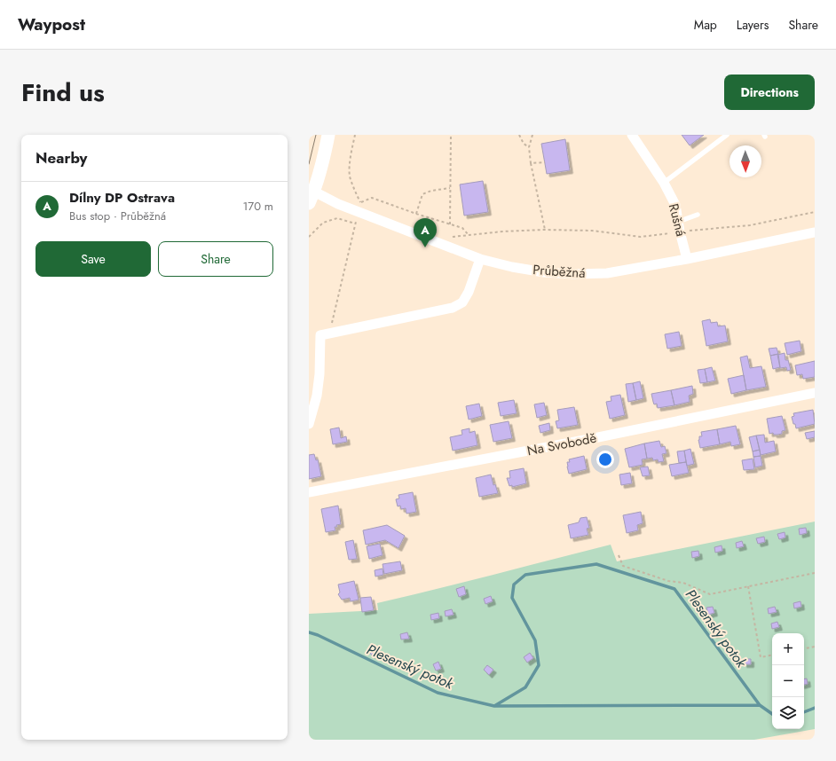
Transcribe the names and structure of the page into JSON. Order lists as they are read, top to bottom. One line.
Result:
{"streets":{"street":["Rušná","Průběžná","Na Svobodě"]},"crossings":[["Rušná","Průběžná"]],"water":["Plesenský potok"],"north":"bottom","page":{"header":"Waypost","nav":["Map","Layers","Share"],"title":"Find us","buttons":["Directions",["Save","Share"]],"heading":"Nearby","list":[{"mark":"A","name":"Dílny DP Ostrava","note":"Bus stop · Průběžná","value":"170 m"}],"pins":"A","map_buttons":["+","−"]}}
